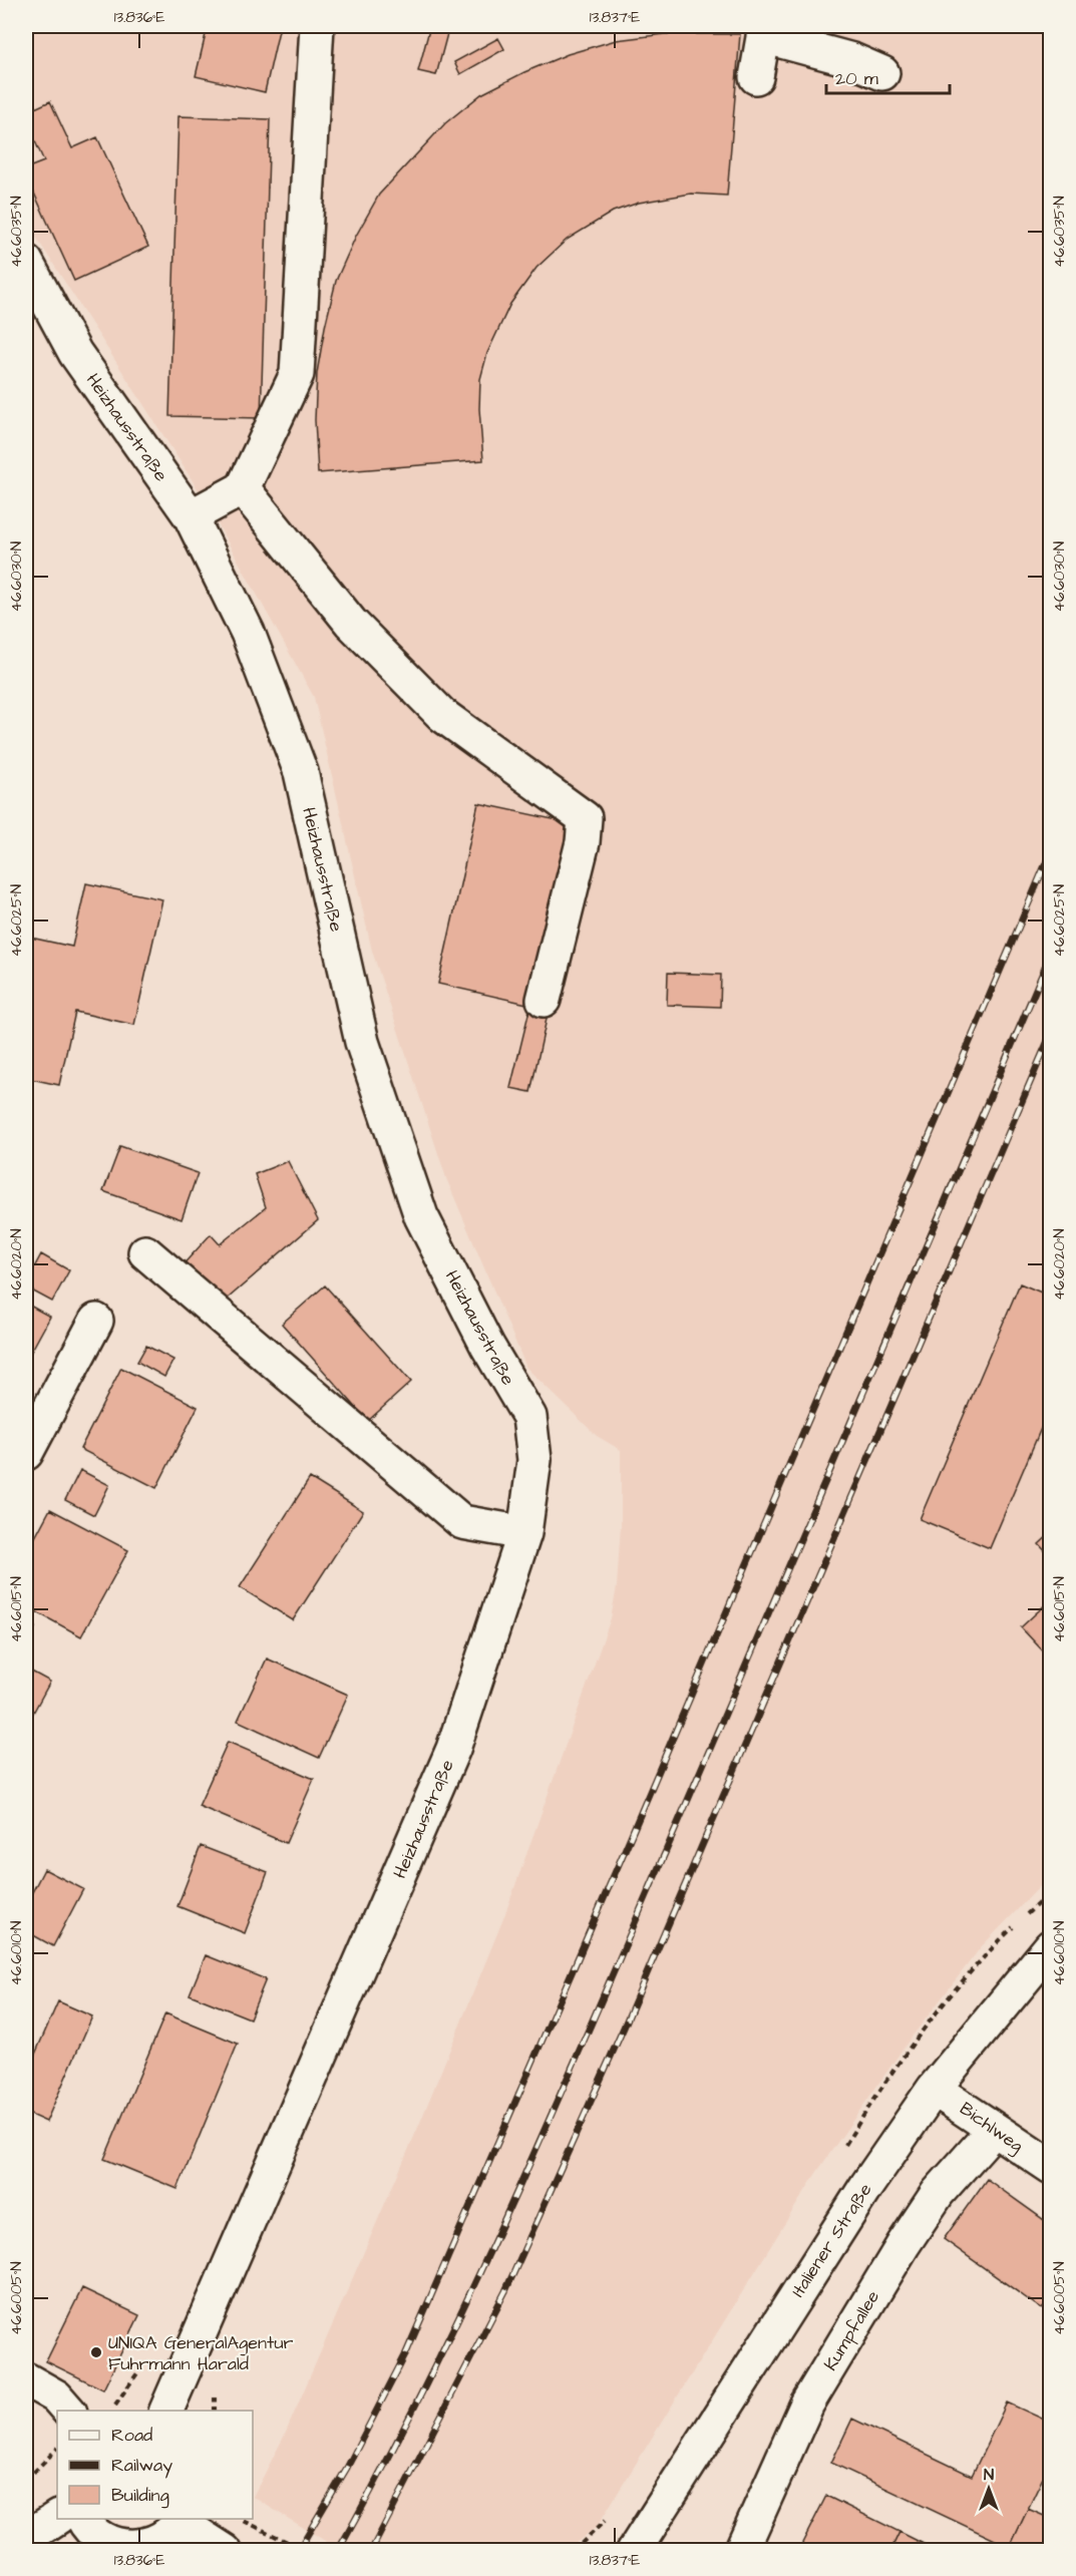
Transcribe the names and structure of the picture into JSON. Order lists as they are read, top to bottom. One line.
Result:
{"streets":{"street":["Heizhausstraße","Bichlweg","Italiener Straße","Kumpfallee"]},"crossings":[["Bichlweg","Italiener Straße"],["Bichlweg","Kumpfallee"]],"places":["UNIQA GeneralAgentur Fuhrmann Harald"],"legend":["Road","Railway","Building"],"scale_bar":"20 m","north":"top","coordinates":["13.836°E","13.837°E","46.6035°N","46.6030°N","46.6025°N","46.6020°N","46.6015°N","46.6010°N","46.6005°N"]}
